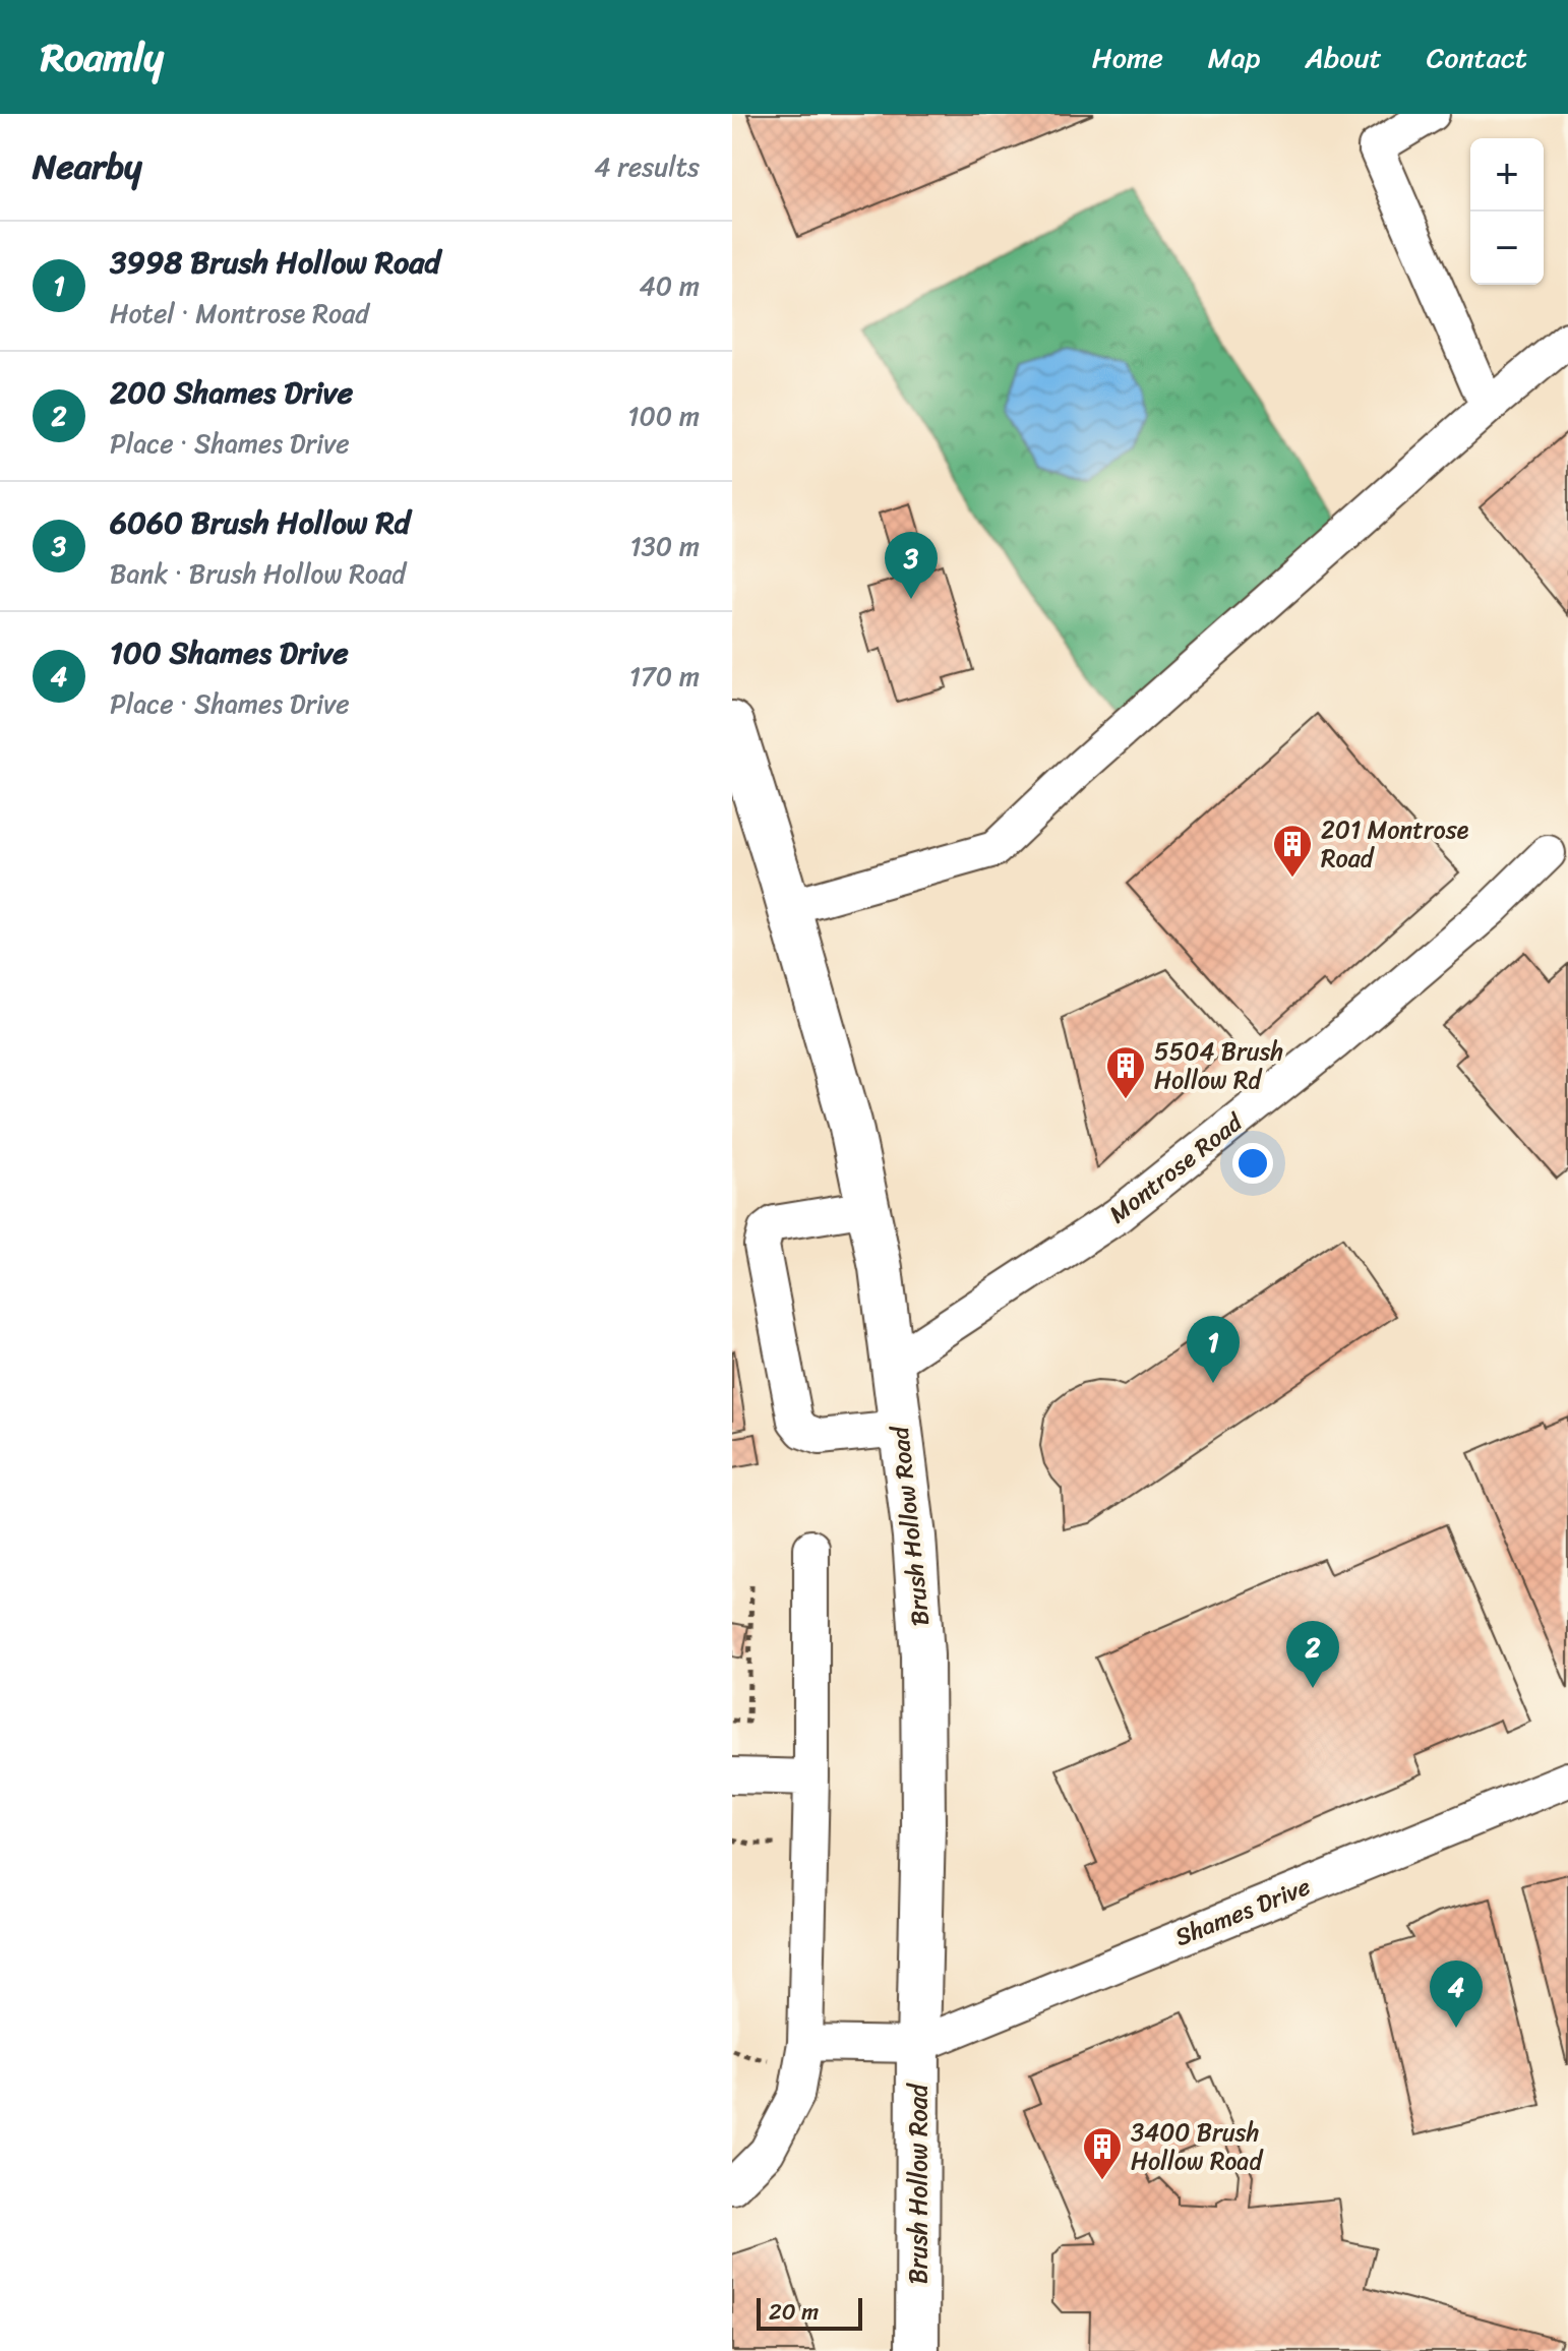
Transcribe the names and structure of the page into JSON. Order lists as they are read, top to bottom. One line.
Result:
{"streets":{"main road":["Brush Hollow Road"],"street":["Montrose Road","Shames Drive"]},"crossings":[["Montrose Road","Brush Hollow Road"],["Brush Hollow Road","Shames Drive"]],"places":{"building":["201 Montrose Road","5504 Brush Hollow Rd","3400 Brush Hollow Road"]},"scale_bar":"20 m","page":{"header":"Roamly","nav":["Home","Map","About","Contact"],"heading":["Nearby","4 results"],"map_buttons":["+","−"],"list":[{"mark":"1","name":"3998 Brush Hollow Road","note":"Hotel · Montrose Road","value":"40 m"},{"mark":"2","name":"200 Shames Drive","note":"Place · Shames Drive","value":"100 m"},{"mark":"3","name":"6060 Brush Hollow Rd","note":"Bank · Brush Hollow Road","value":"130 m"},{"mark":"4","name":"100 Shames Drive","note":"Place · Shames Drive","value":"170 m"}],"pins":["3","1","2","4"],"scale":"20 m"}}
